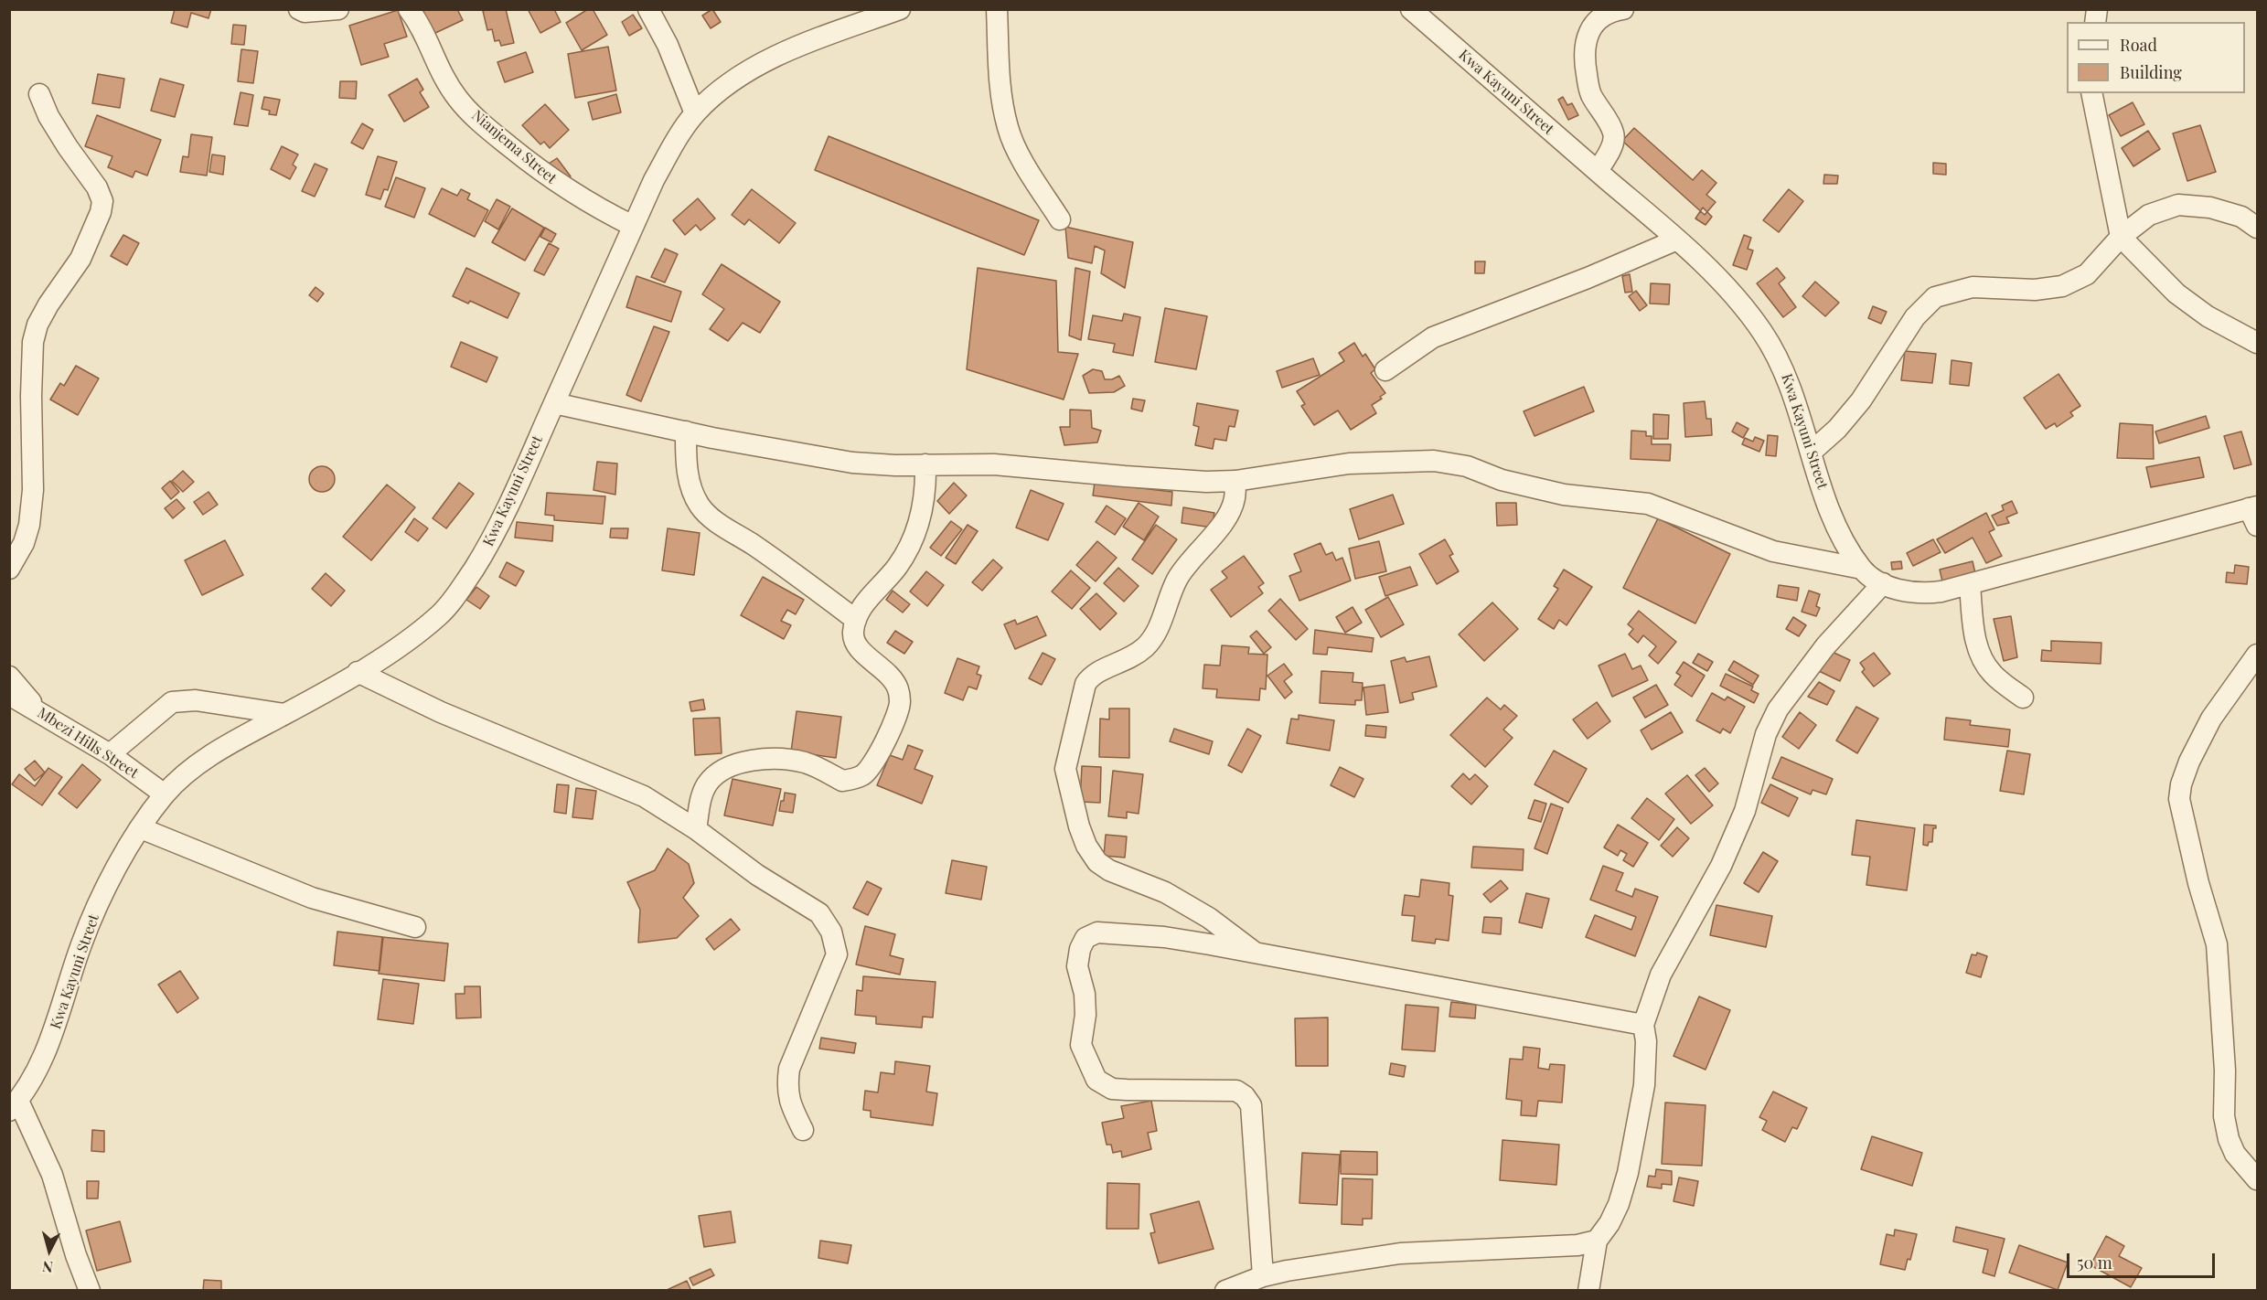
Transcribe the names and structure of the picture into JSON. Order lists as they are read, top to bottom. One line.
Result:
{"streets":{"street":["Kwa Kayuni Street","Nianjema Street","Mbezi Hills Street"]},"crossings":[["Kwa Kayuni Street","Nianjema Street"],["Kwa Kayuni Street","Mbezi Hills Street"]],"legend":["Road","Building"],"scale_bar":"50 m","north":"bottom"}
